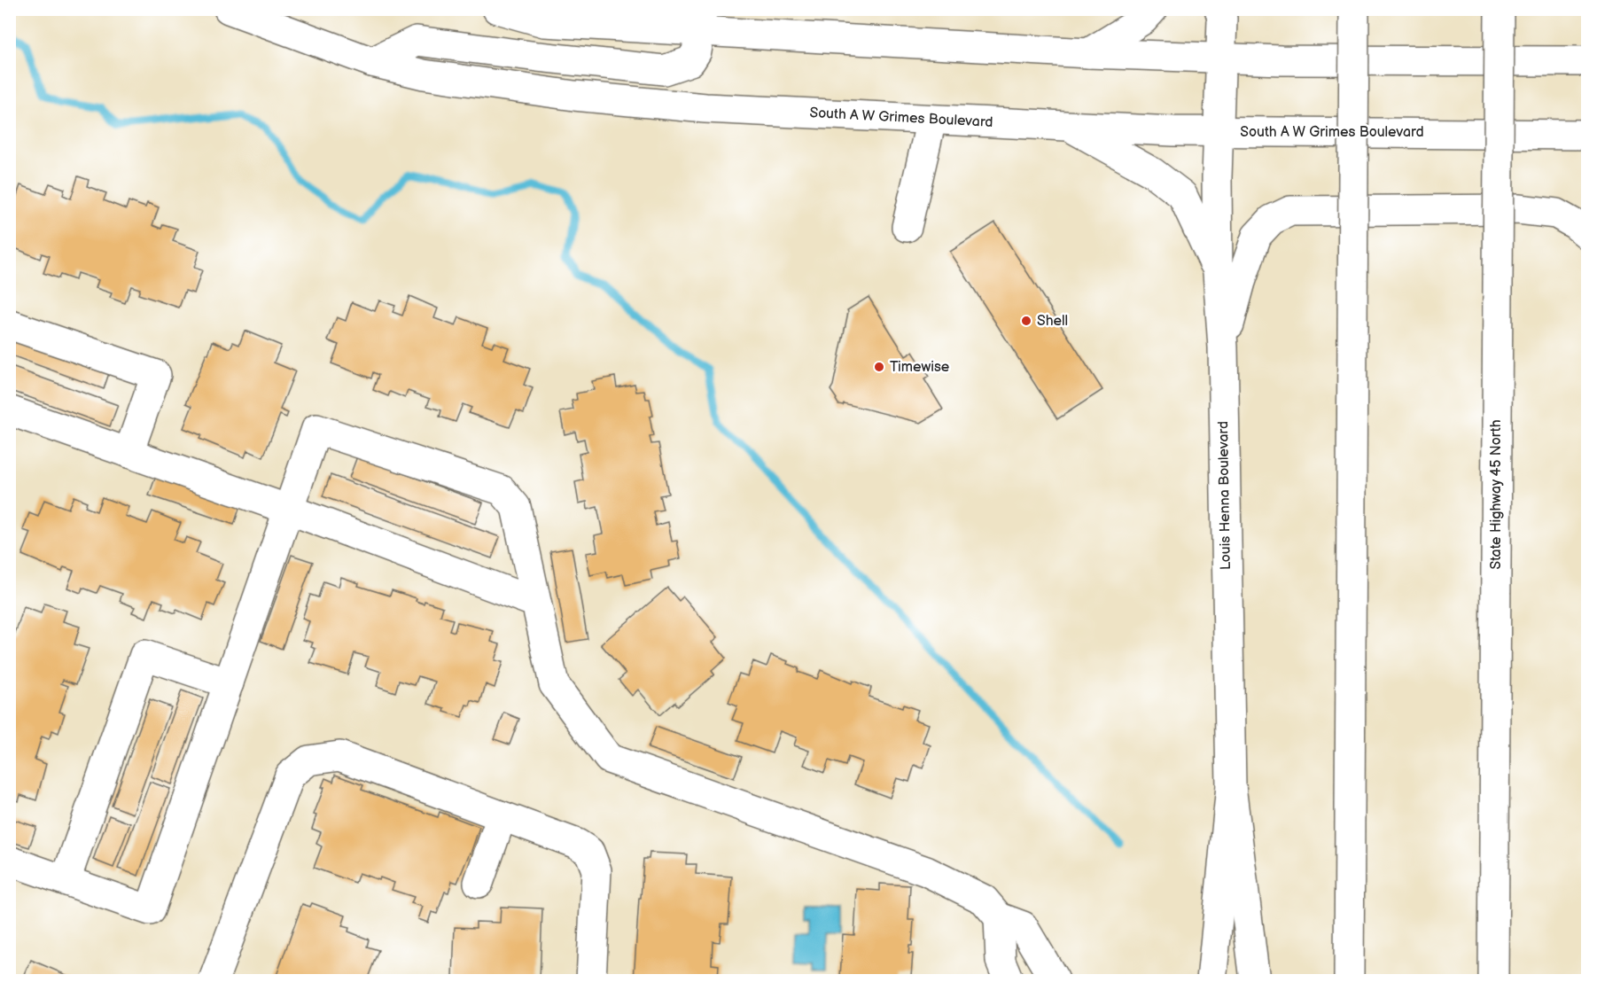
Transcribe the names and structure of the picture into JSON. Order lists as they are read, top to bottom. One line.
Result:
{"streets":{"main road":["South A W Grimes Boulevard","State Highway 45 North","Louis Henna Boulevard"]},"crossings":[["South A W Grimes Boulevard","Louis Henna Boulevard"]],"places":["Shell","Timewise"]}
